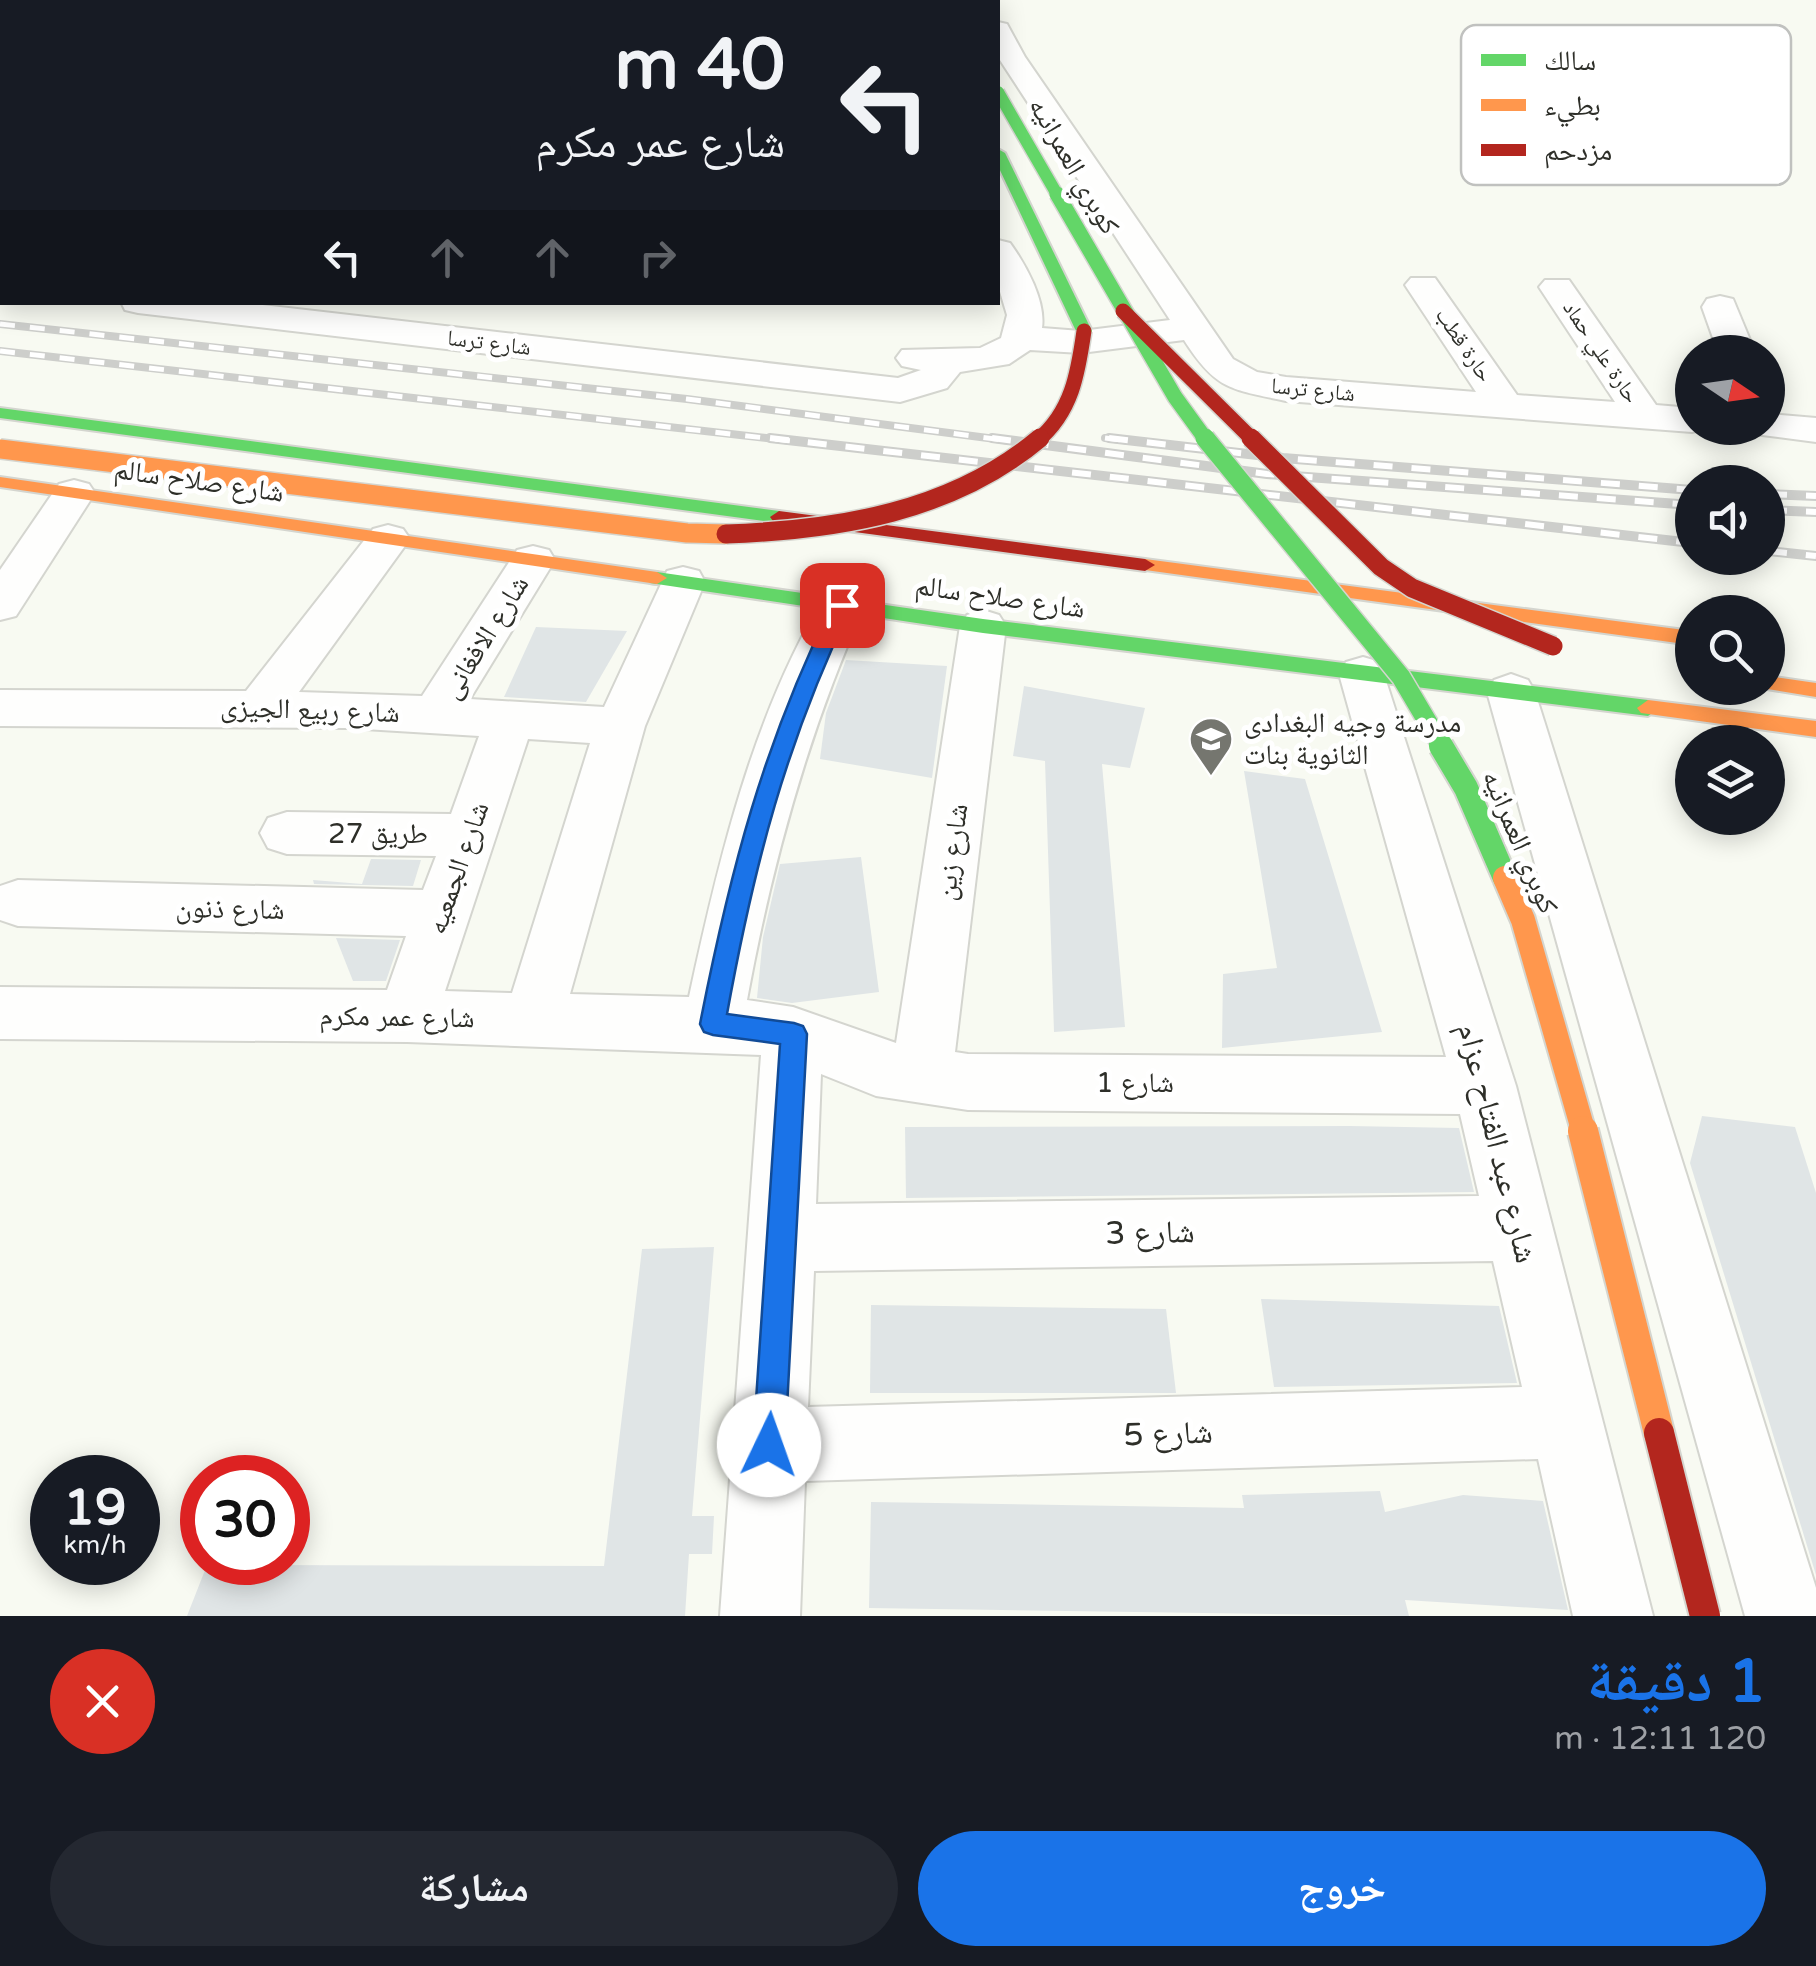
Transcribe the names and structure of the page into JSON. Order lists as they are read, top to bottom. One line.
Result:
{"streets":{"main road":["كوبري العمرانيه","شارع صلاح سالم"],"street":["شارع ترسا","حارة قطب","حارة علي حماد","شارع الافغانى","شارع ربيع الجيزى","طريق 27","شارع زين","شارع الجمعيه","شارع ذنون","شارع عمر مكرم","شارع 1","شارع عبد الفتاح عزام","شارع 3","شارع 5"]},"crossings":[["شارع ترسا","حارة قطب"],["شارع ترسا","حارة علي حماد"],["شارع صلاح سالم","شارع الافغانى"],["شارع صلاح سالم","شارع زين"],["شارع صلاح سالم","شارع عبد الفتاح عزام"],["شارع الافغانى","شارع ربيع الجيزى"],["شارع ربيع الجيزى","شارع الجمعيه"],["طريق 27","شارع الجمعيه"],["شارع زين","شارع 1"],["شارع الجمعيه","شارع ذنون"],["شارع الجمعيه","شارع عمر مكرم"],["شارع عمر مكرم","شارع 1"],["شارع 1","شارع عبد الفتاح عزام"],["شارع عبد الفتاح عزام","شارع 3"],["شارع عبد الفتاح عزام","شارع 5"]],"places":{"school or university":["مدرسة وجيه البغدادى الثانوية بنات"]},"legend":["سالك","بطيء","مزدحم"],"north":"right","page":{"turn":["40 m","شارع عمر مكرم"],"speed":"19 km/h","limit":"30","heading":["1 دقيقة","120 m · 12:11"],"buttons":["خروج","مشاركة"]}}
